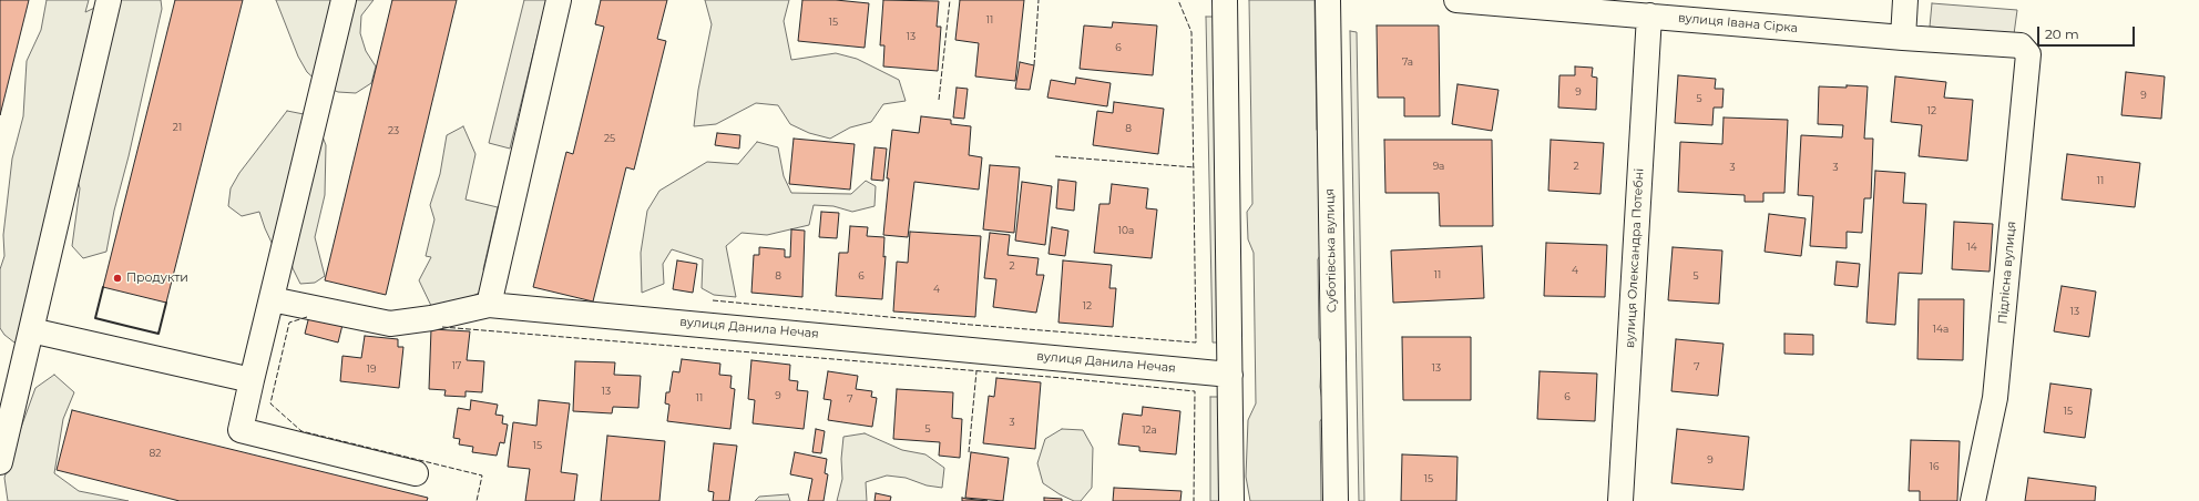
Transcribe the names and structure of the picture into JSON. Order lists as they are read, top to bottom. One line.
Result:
{"streets":{"street":["вулиця Івана Сірка","Суботівська вулиця","вулиця Олександра Потебні","Підлісна вулиця","вулиця Данила Нечая"]},"crossings":[["вулиця Івана Сірка","вулиця Олександра Потебні"],["вулиця Івана Сірка","Підлісна вулиця"]],"places":["Продукти"],"house_numbers":["11","15","13","6","7а","9","9","5","12","21","8","23","25","9а","2","3","3","11","10а","14","2","4","11","8","6","5","4","12","13","14а","17","7","13","19","13","9","6","11","7","15","3","5","12а","15","82","9","16","15"],"scale_bar":"20 m"}
